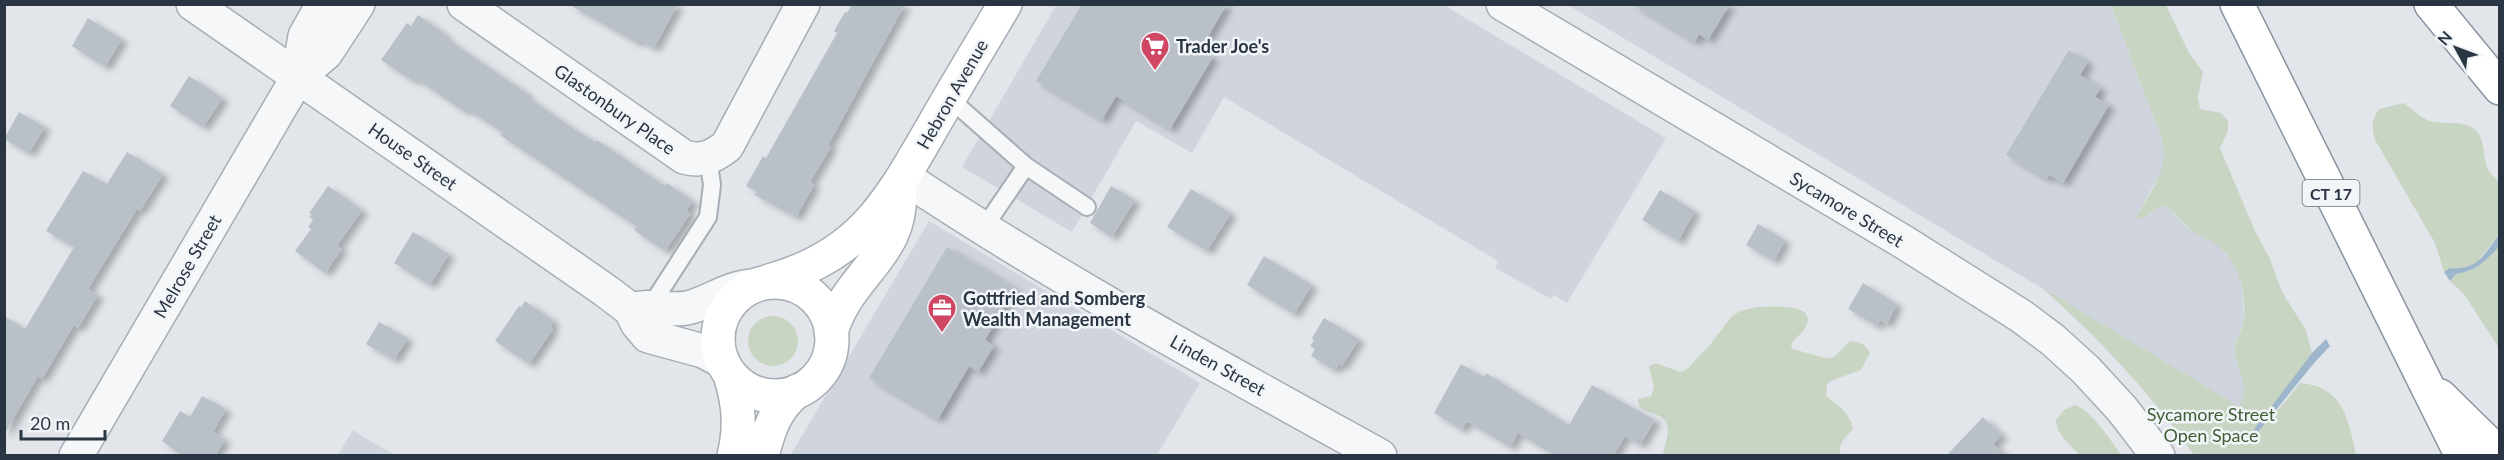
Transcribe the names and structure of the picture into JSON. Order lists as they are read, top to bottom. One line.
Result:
{"streets":{"main road":["Hebron Avenue","CT 17"],"street":["Glastonbury Place","House Street","Sycamore Street","Melrose Street","Linden Street"]},"crossings":[["Hebron Avenue","House Street"],["Hebron Avenue","Linden Street"],["House Street","Melrose Street"]],"parks":["Sycamore Street Open Space"],"places":{"supermarket":["Trader Joe's"],"office":["Gottfried and Somberg Wealth Management"]},"scale_bar":"20 m","north":"top left"}
